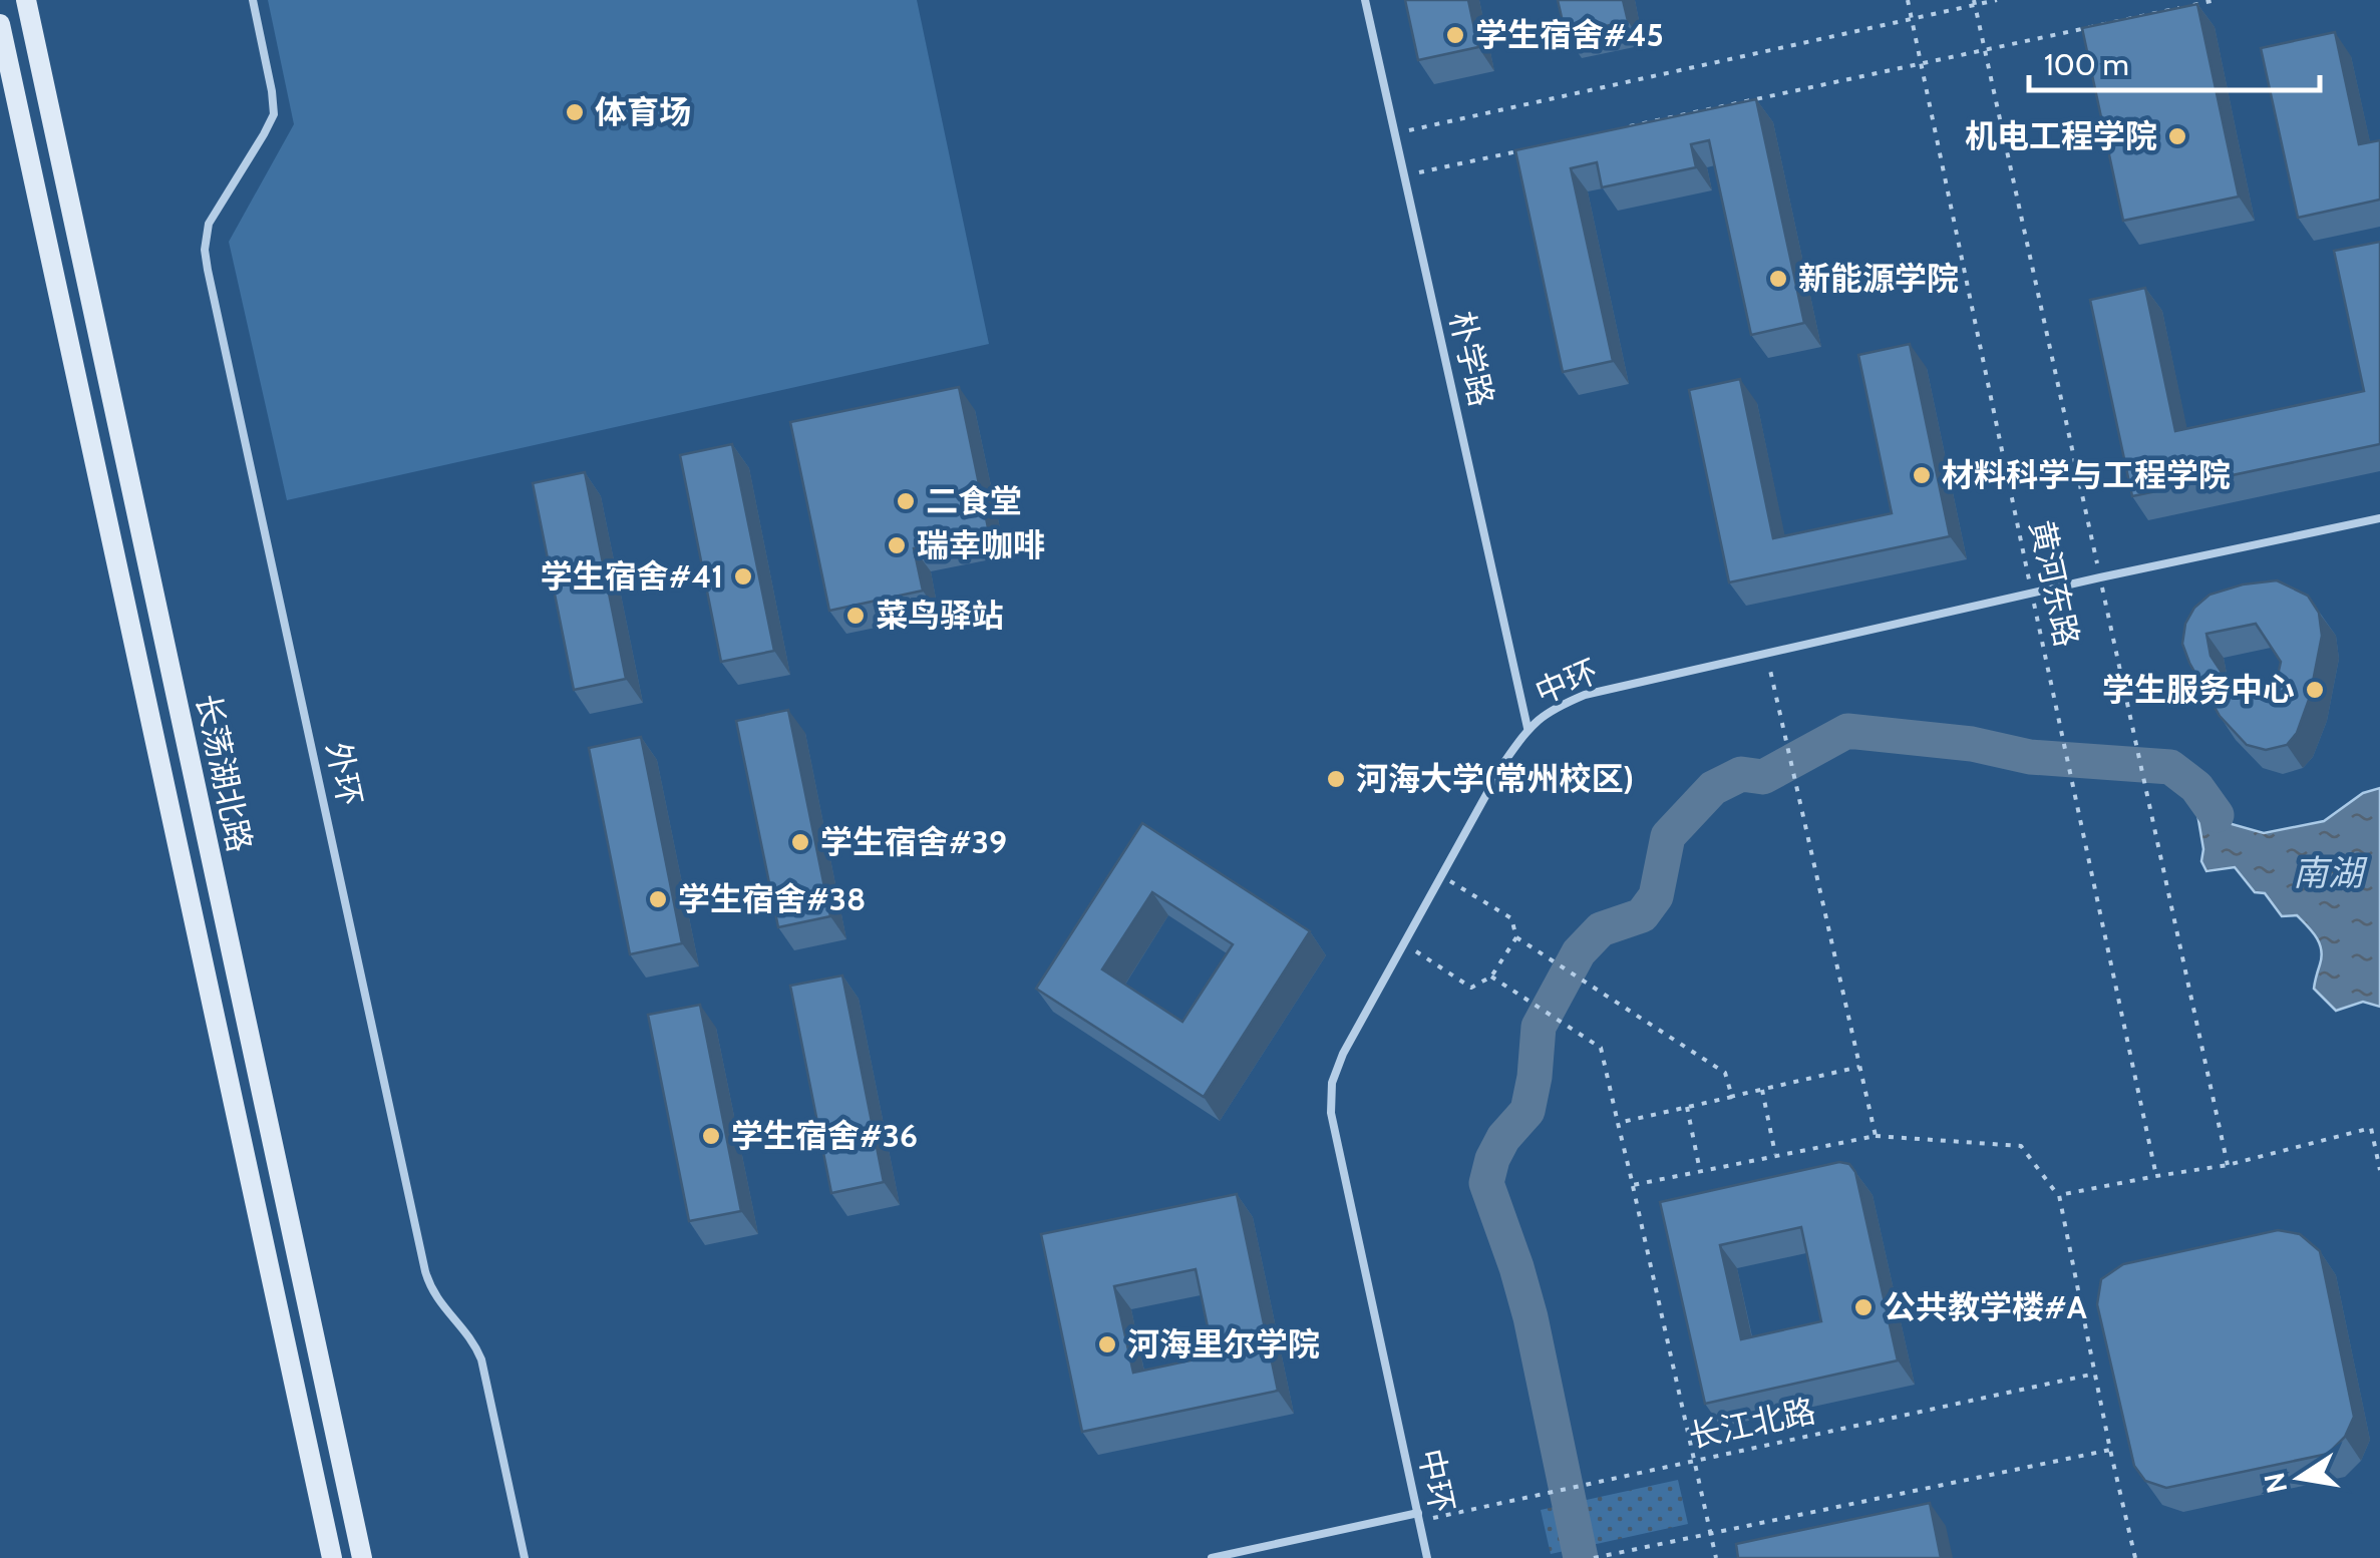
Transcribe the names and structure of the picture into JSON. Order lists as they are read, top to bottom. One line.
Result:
{"streets":{"main road":["长荡湖北路"],"lane":["朴学路","中环","外环"],"path":["黄河东路","长江北路"]},"crossings":[["朴学路","中环"],["黄河东路","中环"],["中环","长江北路"]],"water":["南湖"],"places":["学生宿舍#45","体育场","机电工程学院","新能源学院","材料科学与工程学院","二食堂","瑞幸咖啡","学生宿舍#41","菜鸟驿站","学生服务中心","河海大学(常州校区)","学生宿舍#39","学生宿舍#38","学生宿舍#36","公共教学楼#A","河海里尔学院"],"scale_bar":"100 m","north":"left"}
